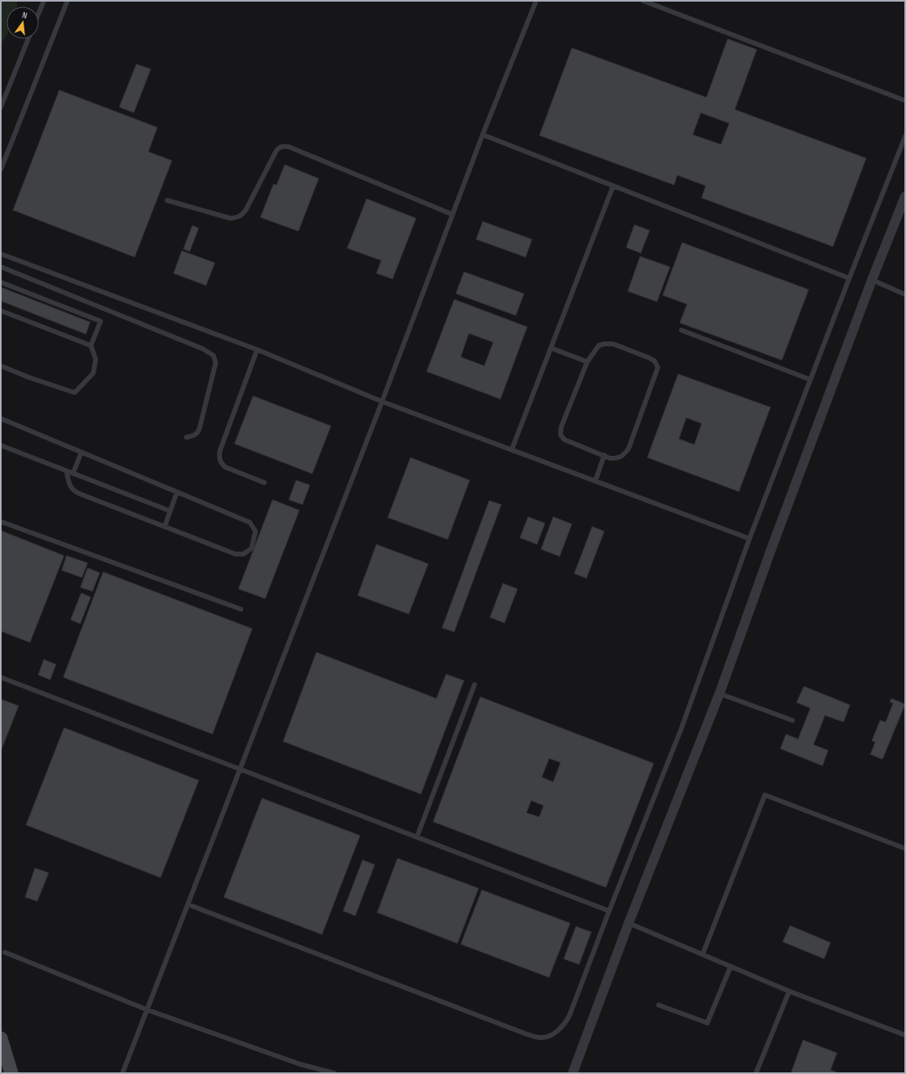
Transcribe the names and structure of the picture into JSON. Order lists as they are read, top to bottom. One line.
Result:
{"north":"top"}
